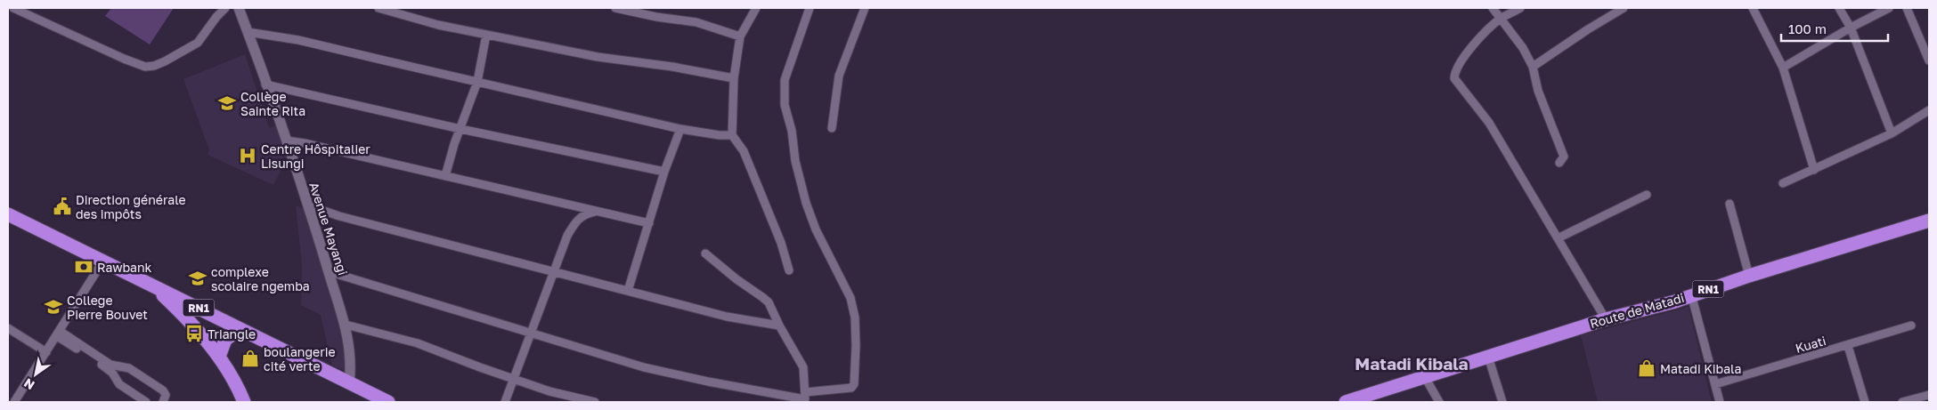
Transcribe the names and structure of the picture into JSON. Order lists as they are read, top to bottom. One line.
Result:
{"streets":{"highway":["RN1","Route de Matadi"],"street":["Avenue Mayangi","Kuati"]},"crossings":[["Avenue Mayangi","RN1"]],"districts":["Matadi Kibala"],"places":{"school or university":["Collège Sainte Rita","complexe scolaire ngemba","College Pierre Bouvet"],"hospital":["Centre Hôspitalier Lisungi"],"public building":["Direction générale des impôts"],"bank":["Rawbank"],"bus stop":["Triangle"],"shop":["boulangerie cité verte","Matadi Kibala"]},"scale_bar":"100 m","north":"bottom left"}
